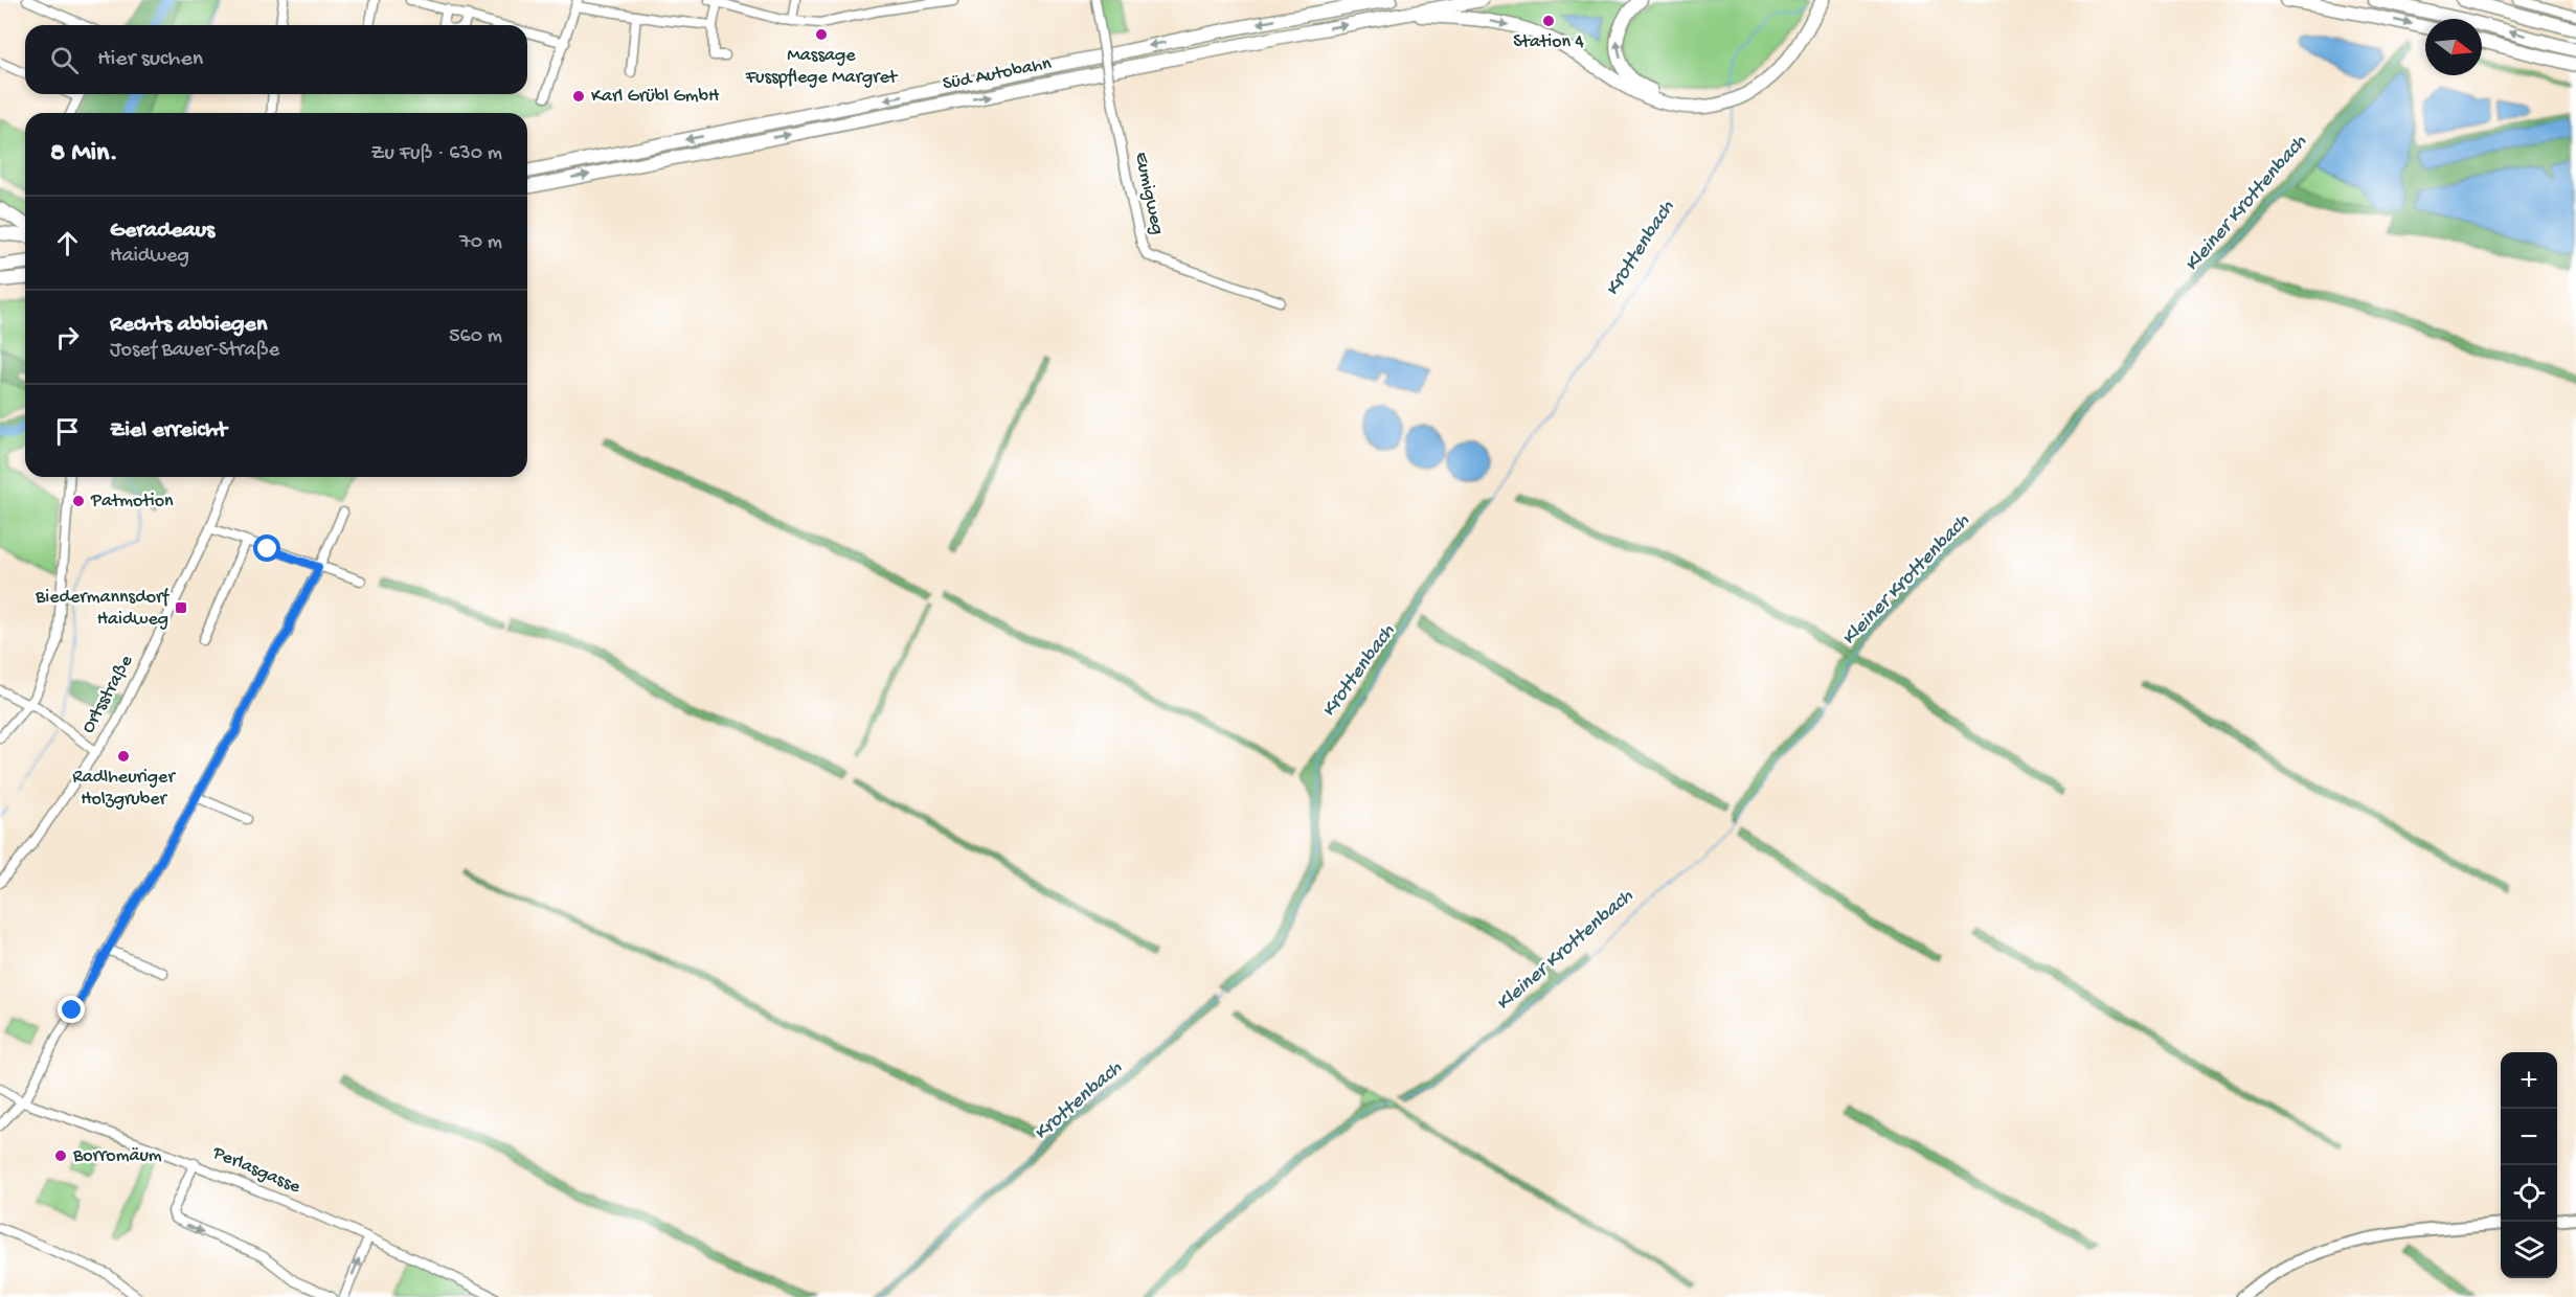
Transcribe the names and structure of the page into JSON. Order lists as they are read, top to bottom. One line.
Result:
{"streets":{"highway":["Süd Autobahn"],"street":["Eumigweg","Ortsstraße","Perlasgasse"]},"water":["Kleiner Krottenbach","Krottenbach"],"places":{"other":["Station 4","Massage Fusspflege Margret","Karl Grübl GmbH","Patmotion","Radlheuriger Holzgruber","Borromäum"],"transit":["Biedermannsdorf Haidweg"]},"north":"right","page":{"search":"Hier suchen","heading":["8 Min.","Zu Fuß · 630 m"],"list":[["Geradeaus","Haidweg","70 m"],["Rechts abbiegen","Josef Bauer-Straße","560 m"],"Ziel erreicht"],"map_buttons":["+","−"]}}
